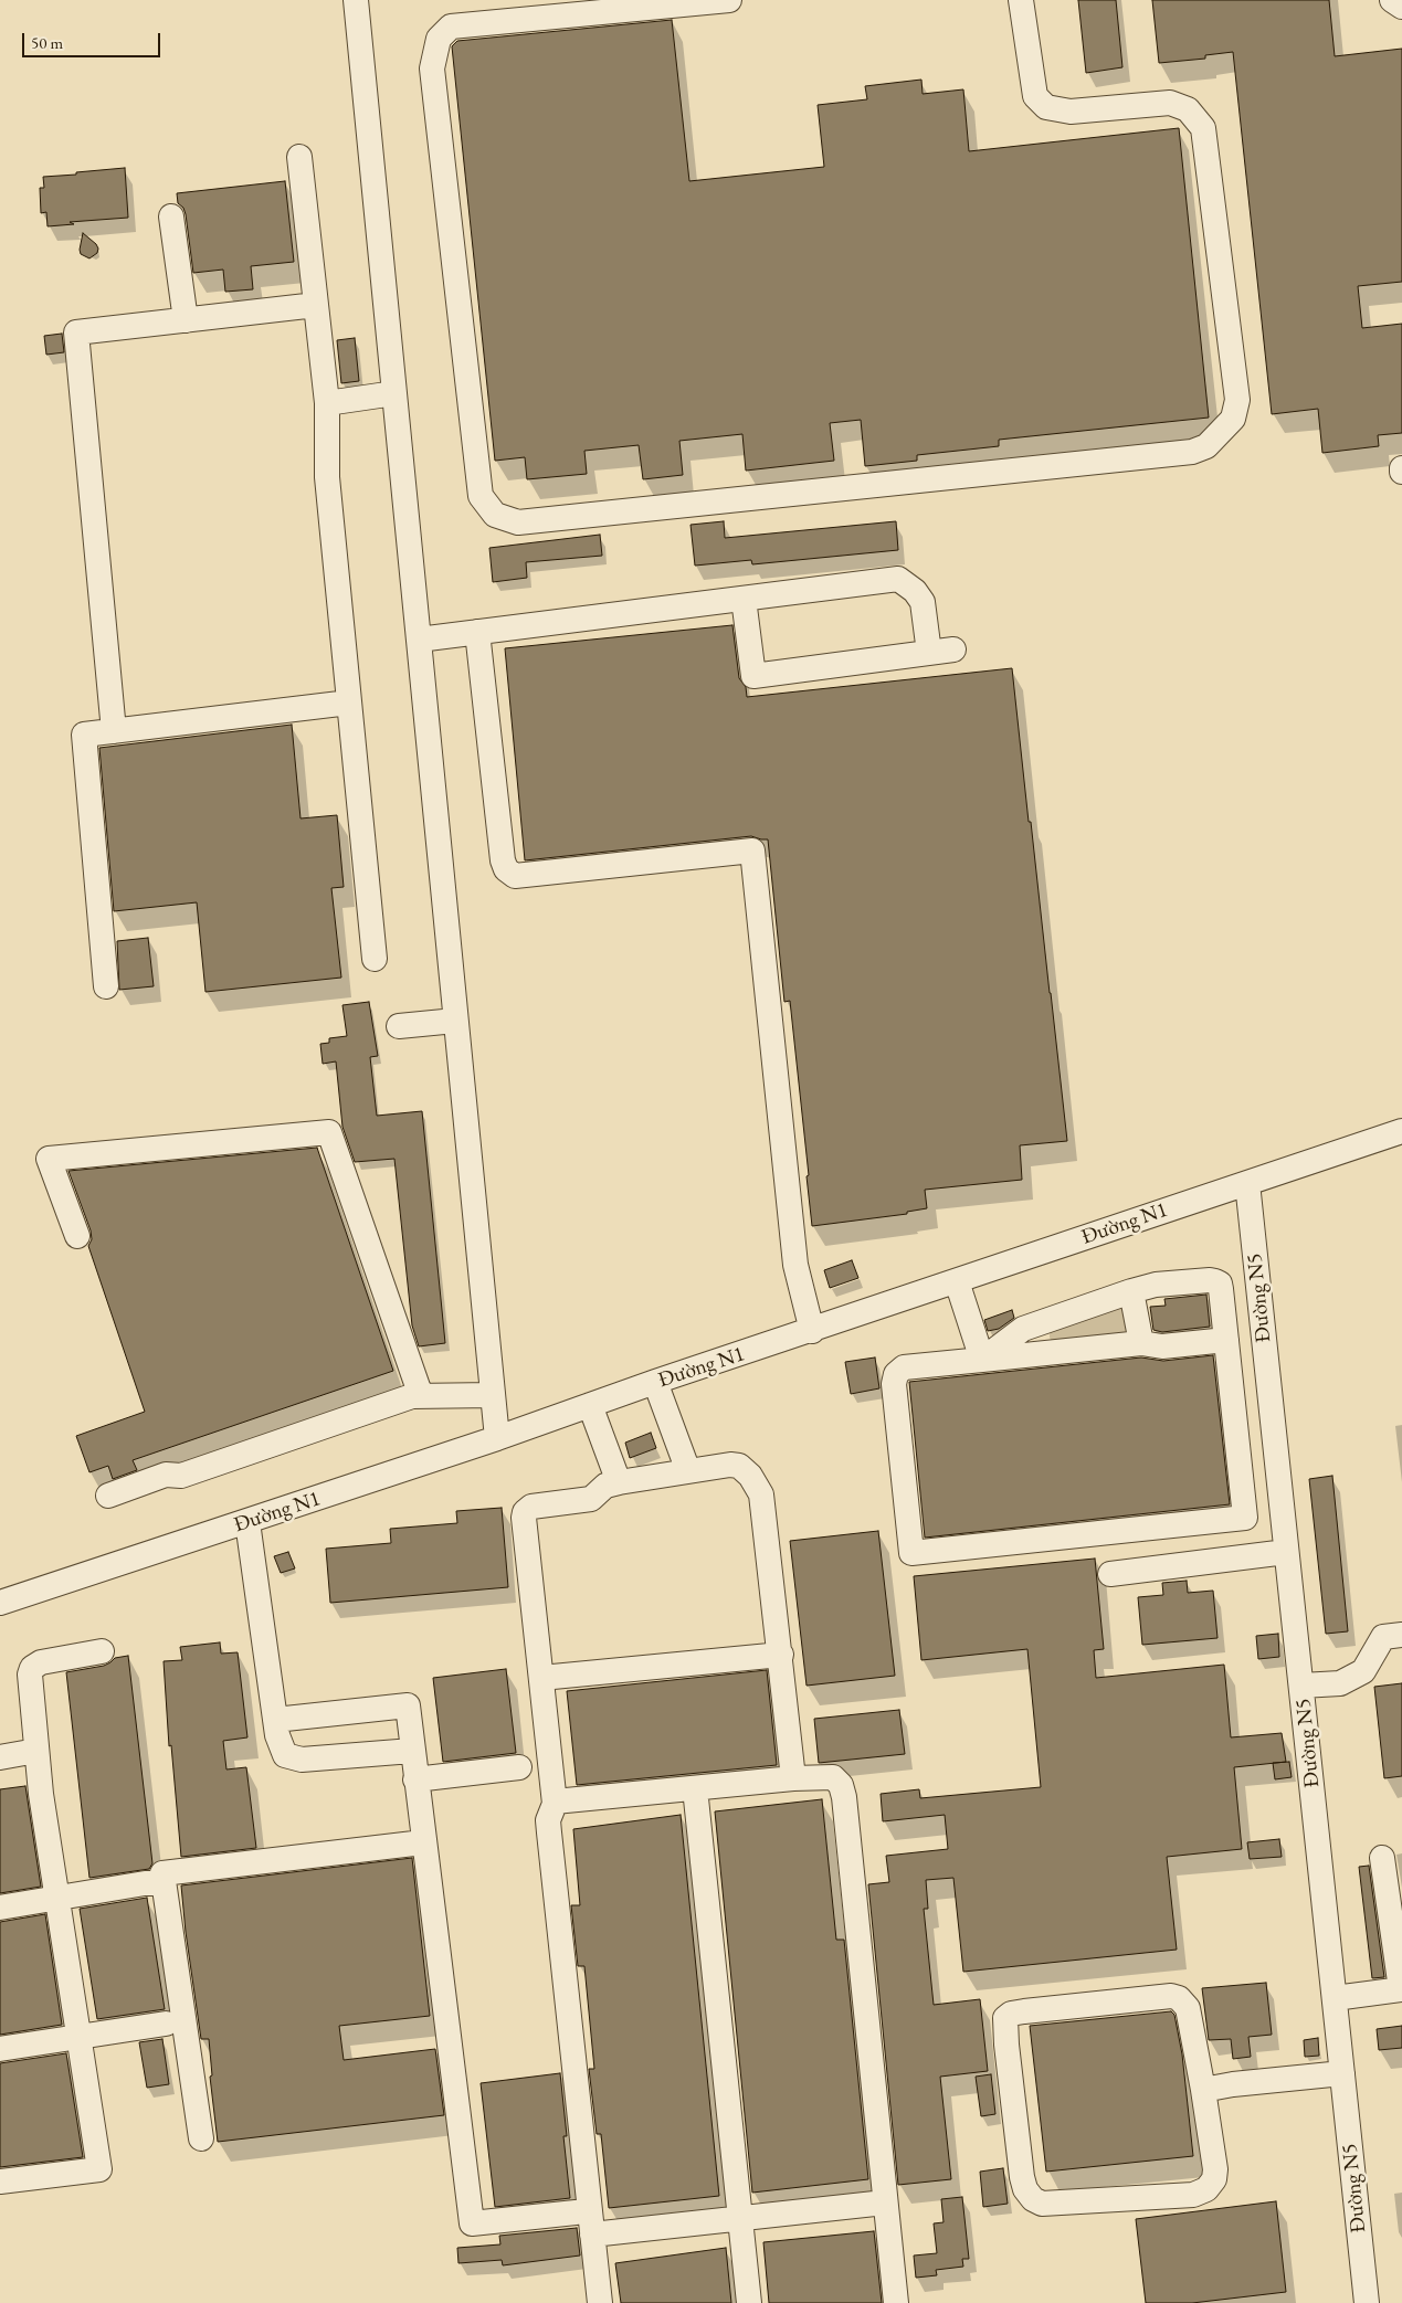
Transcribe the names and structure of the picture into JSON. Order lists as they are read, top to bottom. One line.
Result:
{"streets":{"street":["Đường N1","Đường N5"]},"crossings":[["Đường N1","Đường N5"]],"scale_bar":"50 m"}
